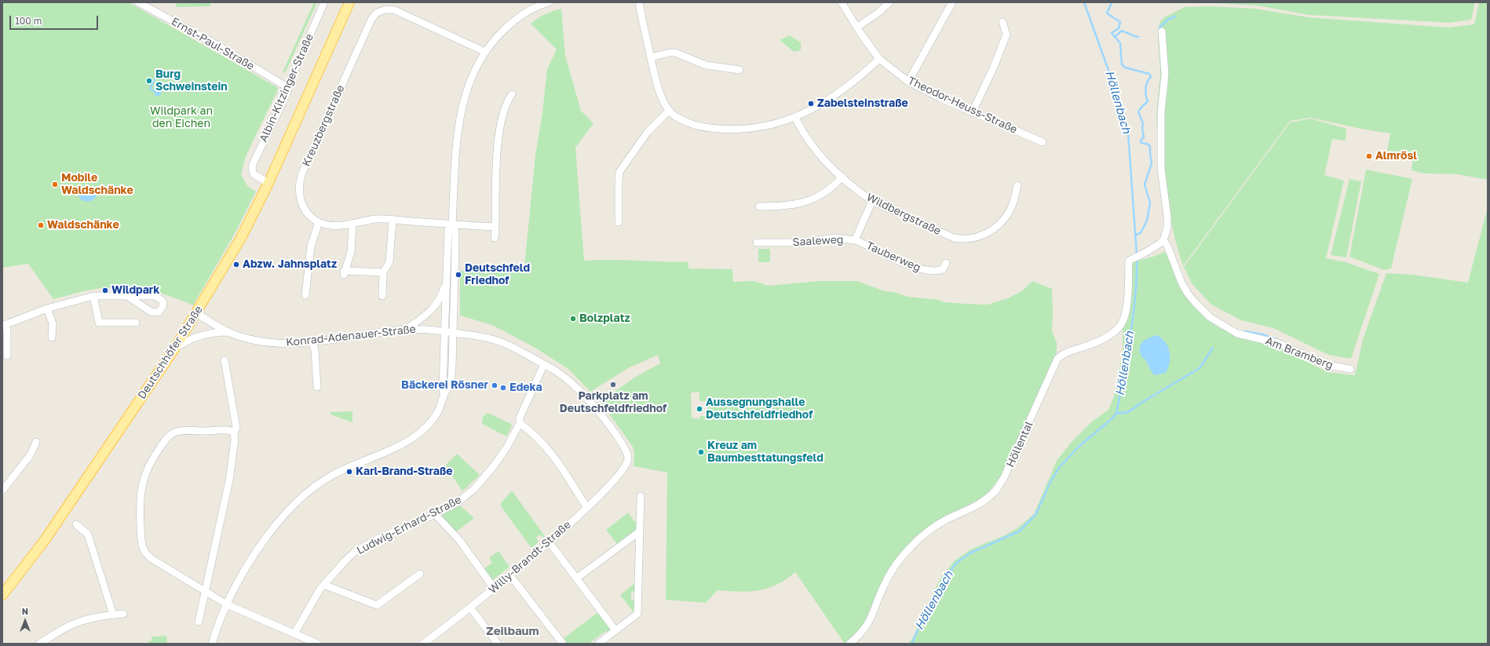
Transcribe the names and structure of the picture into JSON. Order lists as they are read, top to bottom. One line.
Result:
{"streets":{"main road":["Deutschhöfer Straße"],"street":["Ernst-Paul-Straße","Albin-Kitzinger-Straße","Theodor-Heuss-Straße","Kreuzbergstraße","Wildbergstraße","Saaleweg","Tauberweg","Konrad-Adenauer-Straße","Am Bramberg","Höllental","Ludwig-Erhard-Straße","Willy-Brandt-Straße"]},"crossings":[["Ernst-Paul-Straße","Albin-Kitzinger-Straße"],["Albin-Kitzinger-Straße","Deutschhöfer Straße"],["Wildbergstraße","Saaleweg"],["Saaleweg","Tauberweg"],["Konrad-Adenauer-Straße","Deutschhöfer Straße"],["Konrad-Adenauer-Straße","Ludwig-Erhard-Straße"],["Konrad-Adenauer-Straße","Willy-Brandt-Straße"],["Am Bramberg","Höllental"]],"districts":["Zeilbaum"],"water":["Höllenbach"],"parks":["Wildpark an den Eichen"],"places":["Burg Schweinstein","Zabelsteinstraße","Almrösl","Mobile Waldschänke","Waldschänke","Abzw. Jahnsplatz","Deutschfeld Friedhof","Wildpark","Bolzplatz","Parkplatz am Deutschfeldfriedhof","Bäckerei Rösner","Edeka","Aussegnungshalle Deutschfeldfriedhof","Kreuz am Baumbesttatungsfeld","Karl-Brand-Straße"],"scale_bar":"100 m","north":"top"}
